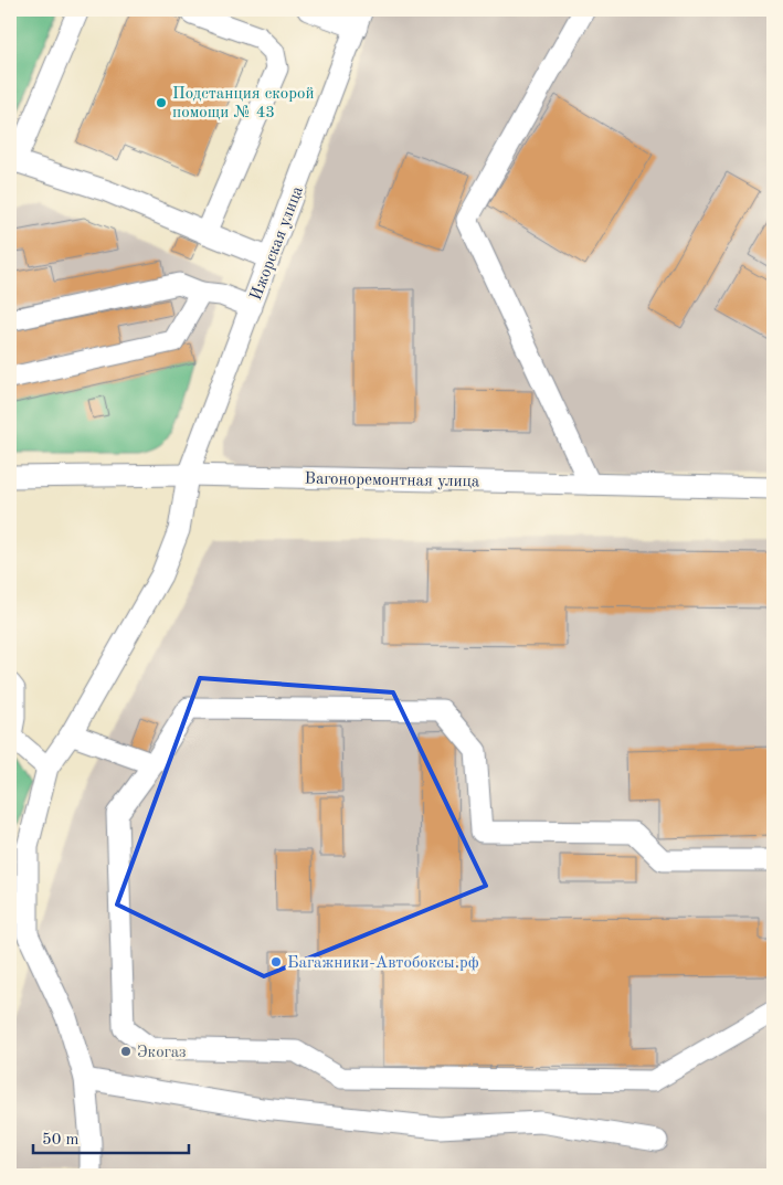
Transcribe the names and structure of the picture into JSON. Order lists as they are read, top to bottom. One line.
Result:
{"streets":{"street":["Ижорская улица","Вагоноремонтная улица"]},"crossings":[["Ижорская улица","Вагоноремонтная улица"]],"places":["Подстанция скорой помощи № 43","Багажники-Автобоксы.рф","Экогаз"],"scale_bar":"50 m"}
